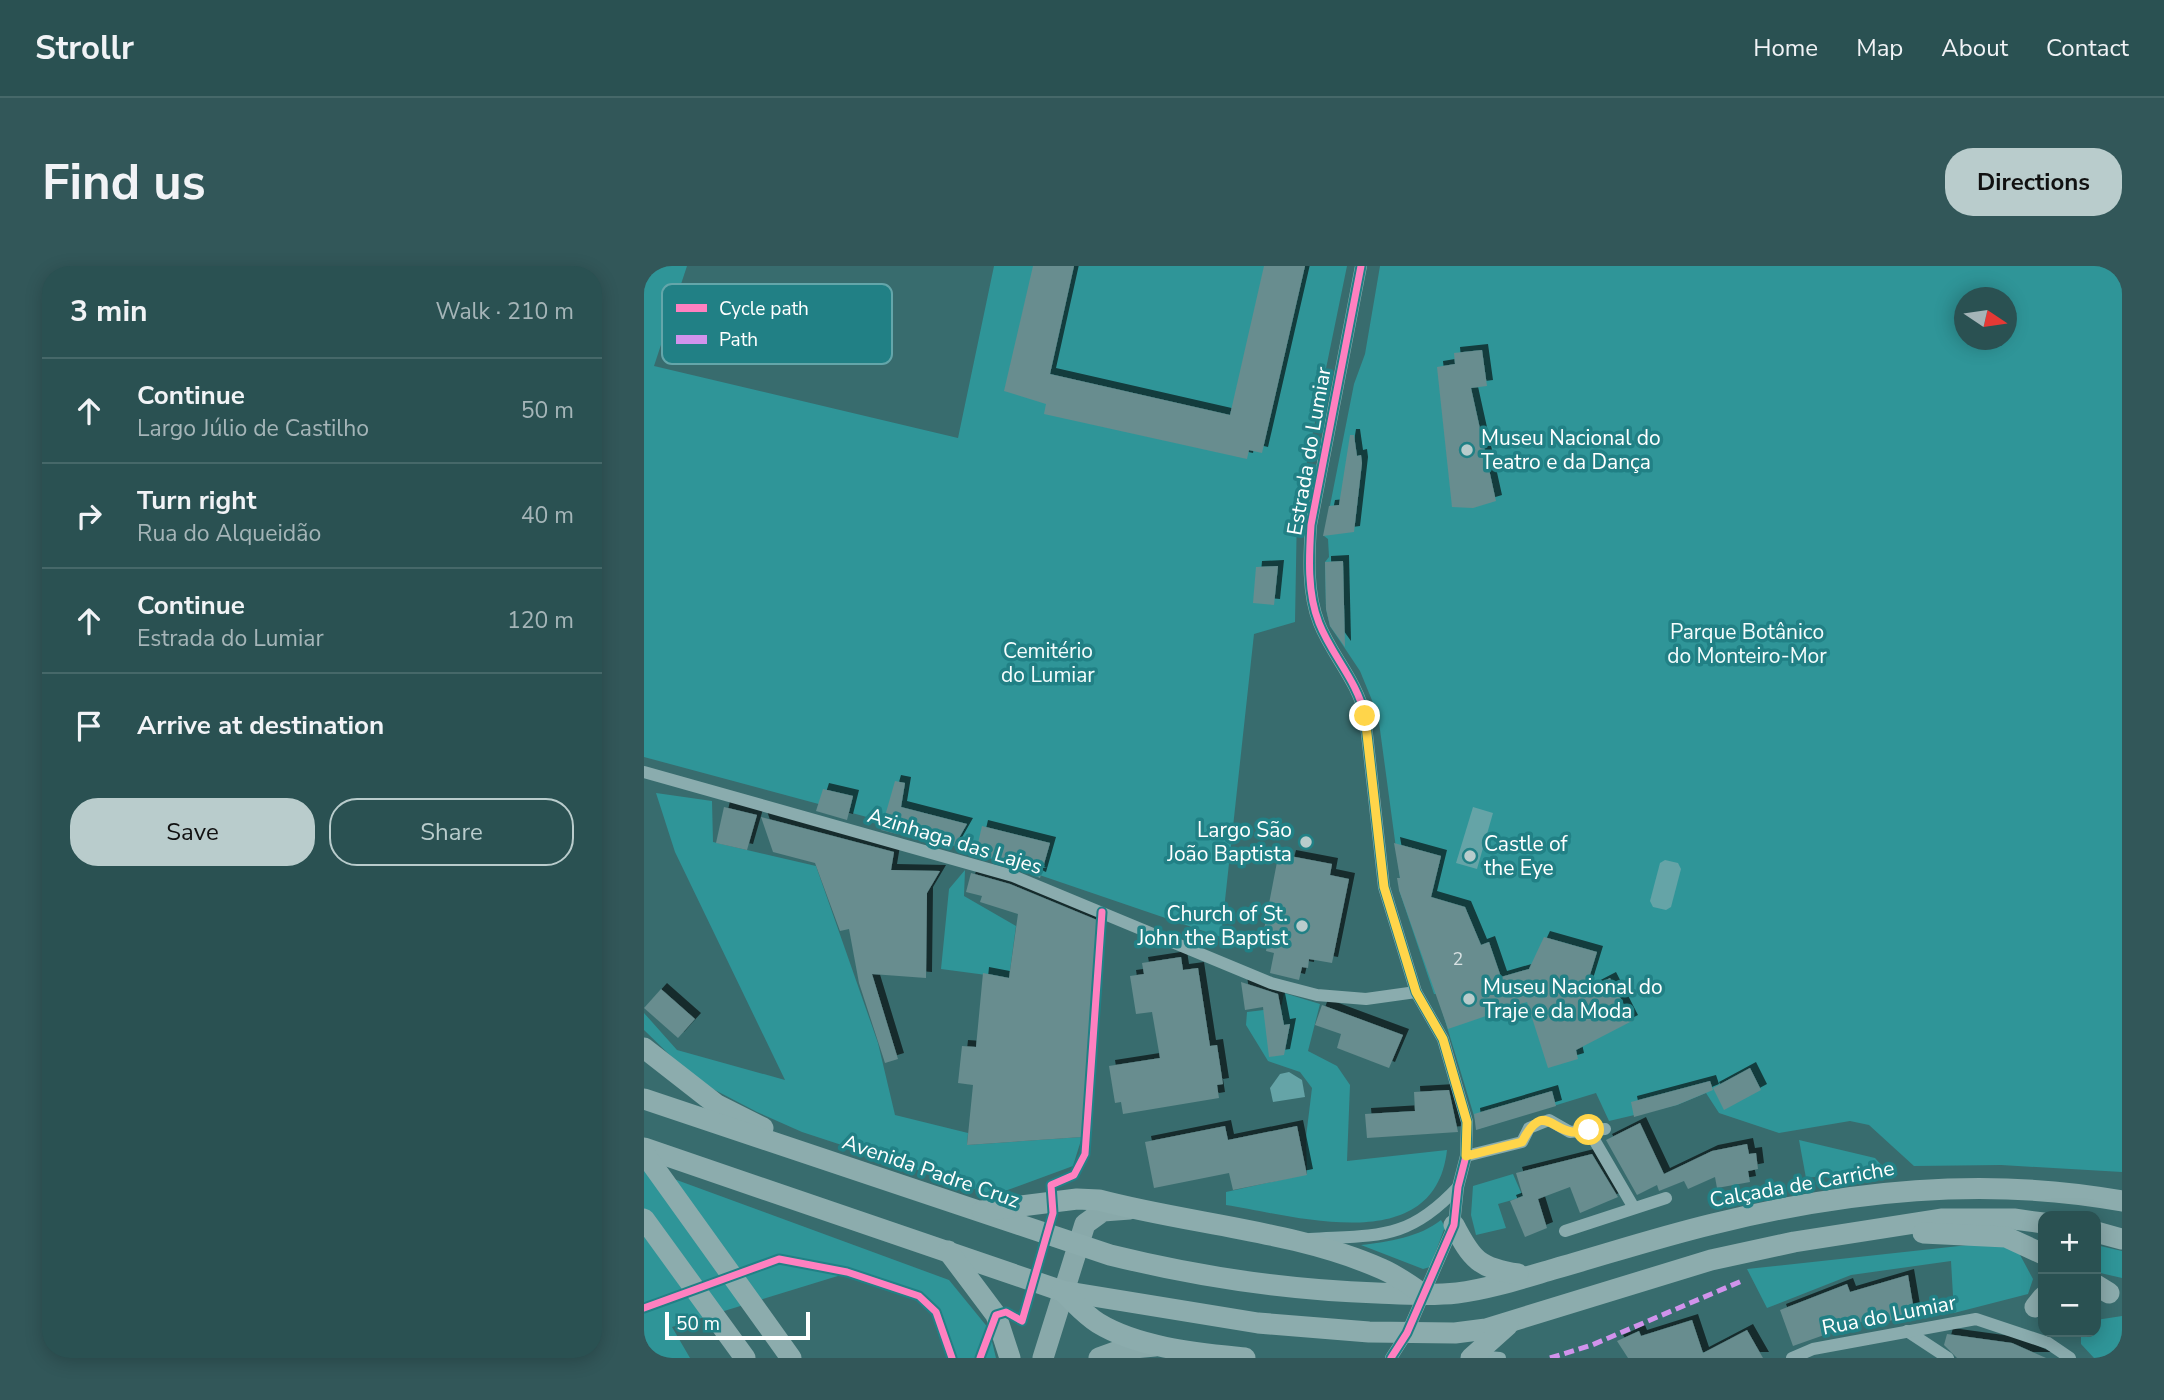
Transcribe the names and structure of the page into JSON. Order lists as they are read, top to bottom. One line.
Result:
{"streets":{"highway":["Avenida Padre Cruz","Calçada de Carriche"],"street":["Estrada do Lumiar","Azinhaga das Lajes","Rua do Lumiar"]},"crossings":[["Estrada do Lumiar","Azinhaga das Lajes"],["Estrada do Lumiar","Avenida Padre Cruz"],["Avenida Padre Cruz","Calçada de Carriche"]],"parks":["Parque Botânico do Monteiro-Mor","Cemitério do Lumiar"],"places":["Museu Nacional do Teatro e da Dança","Largo São João Baptista","Castle of the Eye","Church of St. John the Baptist","Museu Nacional do Traje e da Moda"],"house_numbers":["2"],"legend":["Cycle path","Path"],"scale_bar":"50 m","north":"right","page":{"header":"Strollr","nav":["Home","Map","About","Contact"],"buttons":["Directions",["Save","Share"]],"title":"Find us","heading":["3 min","Walk · 210 m"],"list":[["Continue","Largo Júlio de Castilho","50 m"],["Turn right","Rua do Alqueidão","40 m"],["Continue","Estrada do Lumiar","120 m"],"Arrive at destination"],"map_buttons":["+","−"],"scale":"50 m"}}
